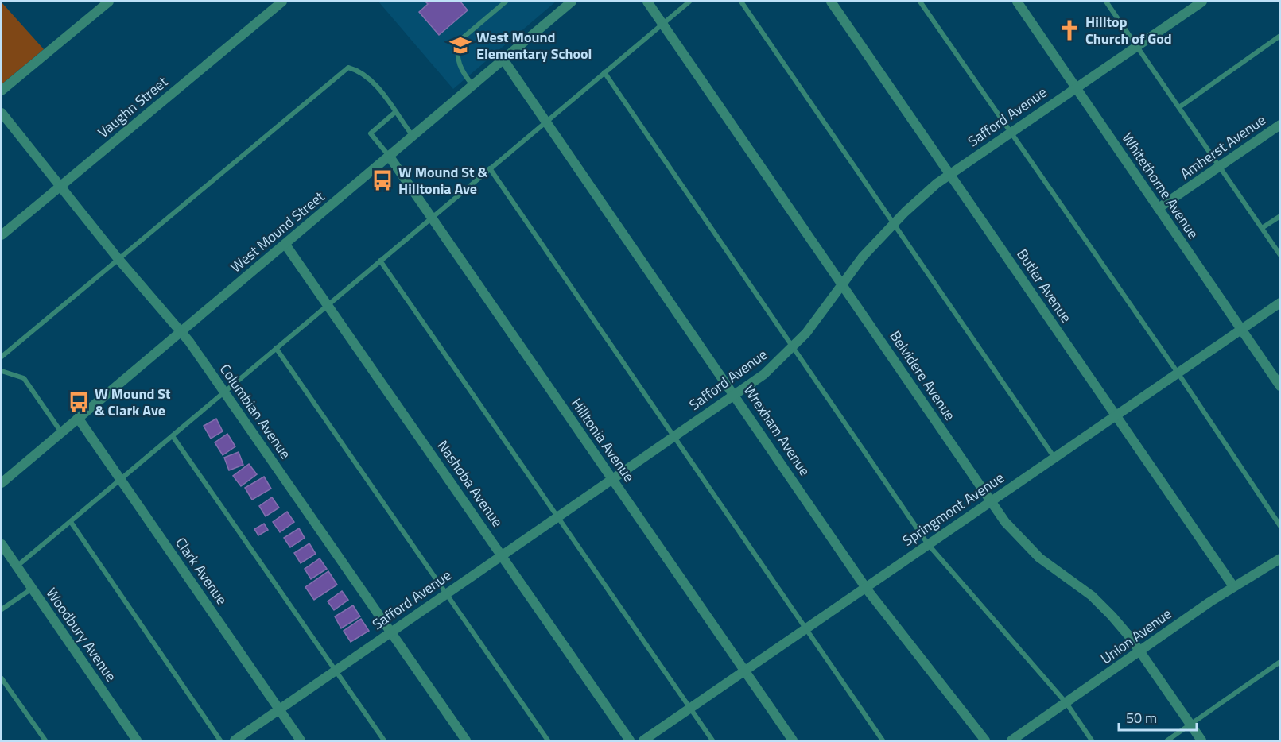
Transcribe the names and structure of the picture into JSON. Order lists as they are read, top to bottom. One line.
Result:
{"streets":{"street":["Vaughn Street","Safford Avenue","Amherst Avenue","Whitethorne Avenue","West Mound Street","Butler Avenue","Belvidere Avenue","Columbian Avenue","Wrexham Avenue","Hilltonia Avenue","Nashoba Avenue","Springmont Avenue","Clark Avenue","Woodbury Avenue","Union Avenue"]},"crossings":[["Vaughn Street","Columbian Avenue"],["Safford Avenue","Whitethorne Avenue"],["Safford Avenue","Butler Avenue"],["Safford Avenue","Belvidere Avenue"],["Safford Avenue","Columbian Avenue"],["Safford Avenue","Wrexham Avenue"],["Safford Avenue","Hilltonia Avenue"],["Safford Avenue","Nashoba Avenue"],["Safford Avenue","Clark Avenue"],["Amherst Avenue","Whitethorne Avenue"],["Whitethorne Avenue","Springmont Avenue"],["West Mound Street","Columbian Avenue"],["West Mound Street","Wrexham Avenue"],["West Mound Street","Hilltonia Avenue"],["West Mound Street","Nashoba Avenue"],["West Mound Street","Clark Avenue"],["Butler Avenue","Springmont Avenue"],["Butler Avenue","Union Avenue"],["Belvidere Avenue","Springmont Avenue"],["Belvidere Avenue","Union Avenue"],["Wrexham Avenue","Springmont Avenue"],["Hilltonia Avenue","Springmont Avenue"]],"places":{"church":["Hilltop Church of God"],"school or university":["West Mound Elementary School"],"bus stop":["W Mound St & Hilltonia Ave","W Mound St & Clark Ave"]},"scale_bar":"50 m"}
